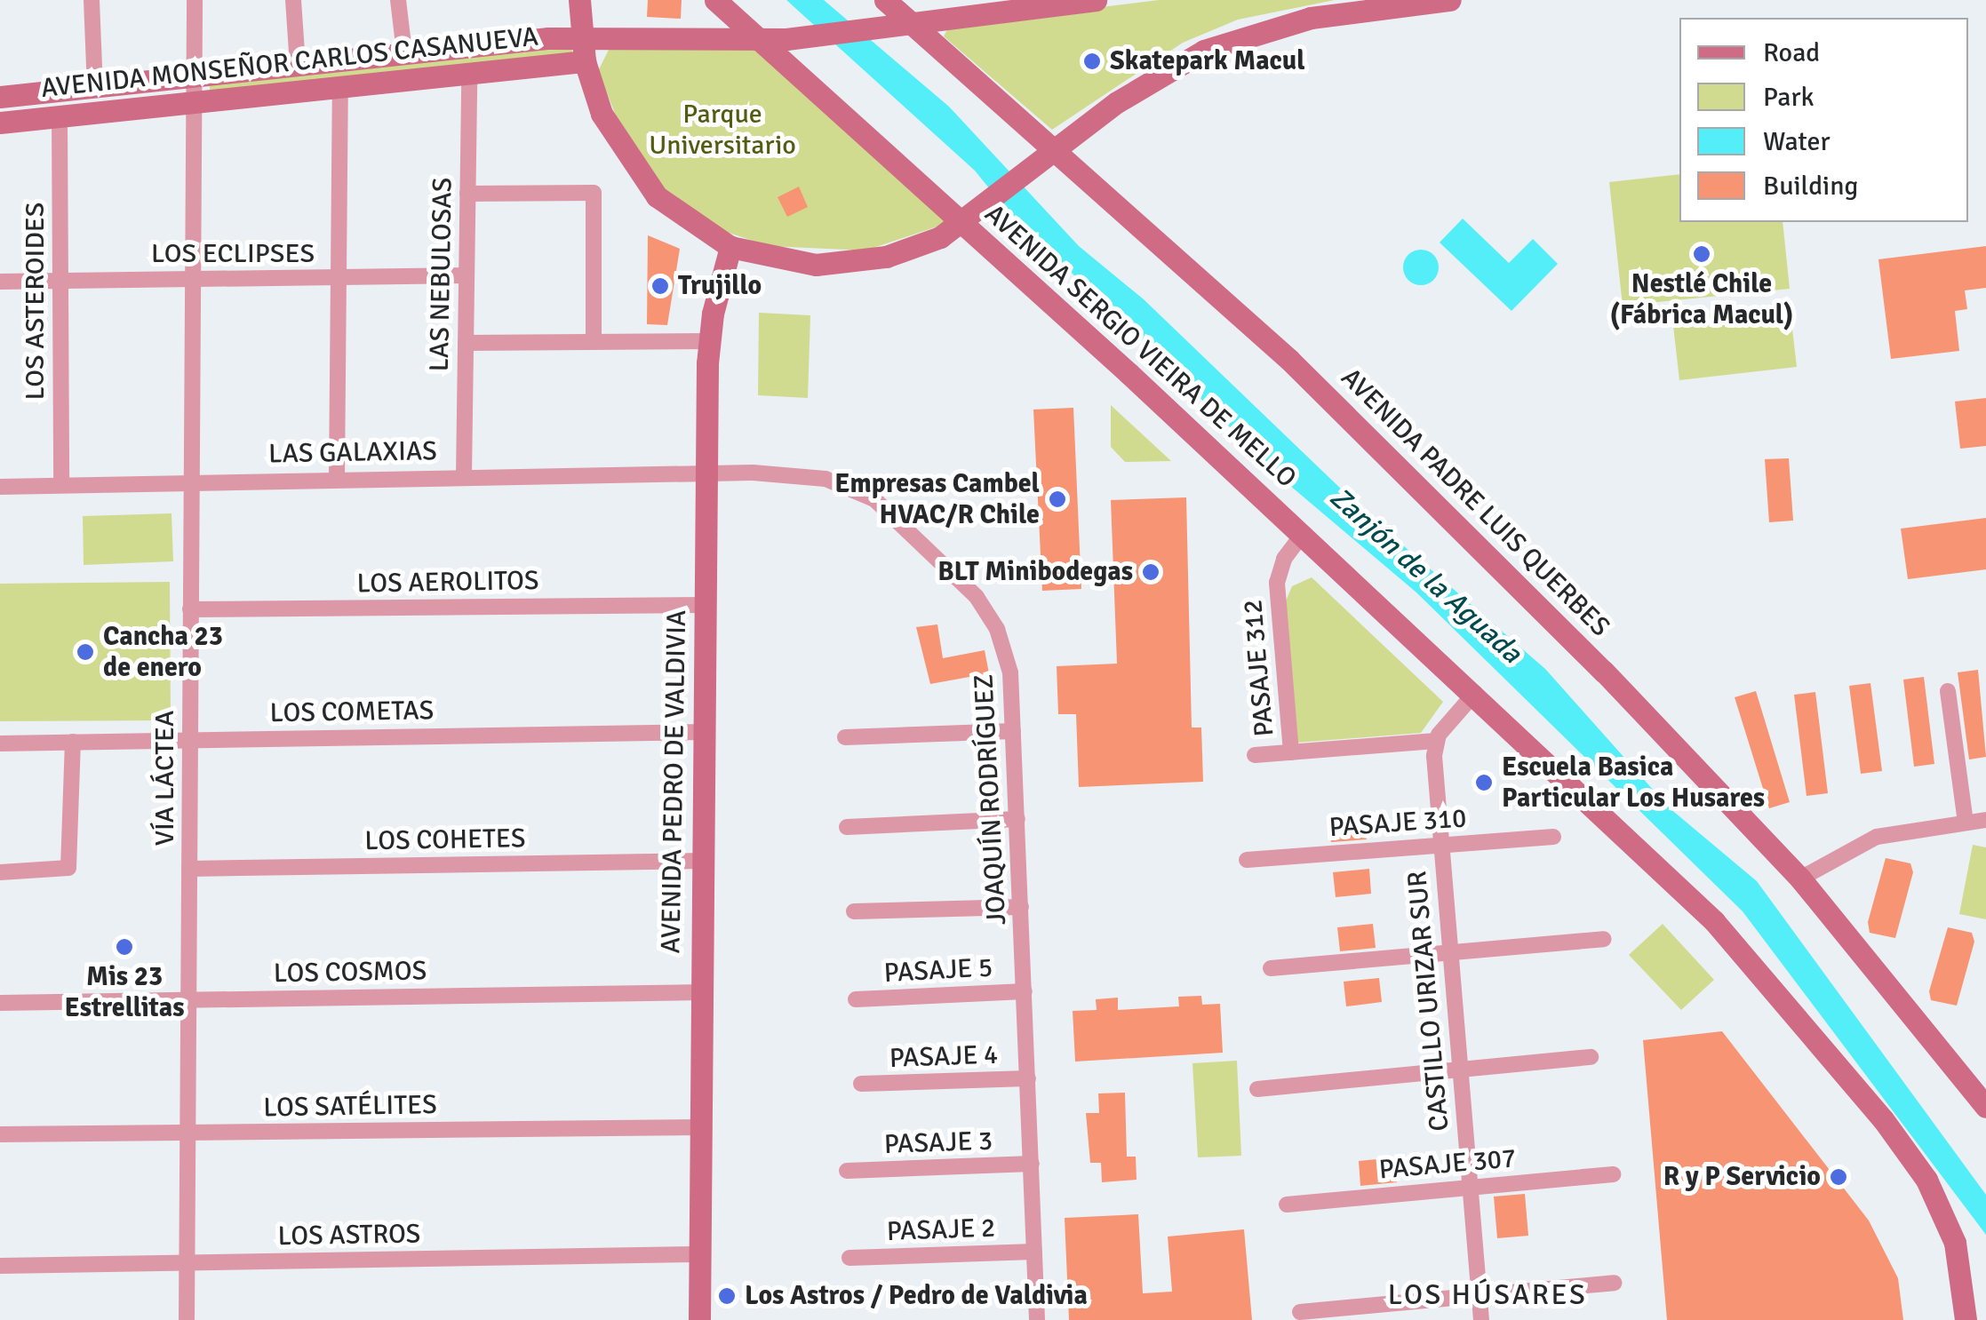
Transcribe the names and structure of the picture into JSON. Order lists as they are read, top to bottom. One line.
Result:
{"streets":{"main road":["AVENIDA MONSEÑOR CARLOS CASANUEVA","AVENIDA SERGIO VIEIRA DE MELLO","AVENIDA PADRE LUIS QUERBES","AVENIDA PEDRO DE VALDIVIA"],"street":["LOS ECLIPSES","LAS NEBULOSAS","LOS ASTEROIDES","LAS GALAXIAS","LOS AEROLITOS","PASAJE 312","LOS COMETAS","VÍA LÁCTEA","JOAQUÍN RODRÍGUEZ","PASAJE 310","LOS COHETES","PASAJE 5","LOS COSMOS","CASTILLO URIZAR SUR","PASAJE 4","LOS SATÉLITES","PASAJE 3","PASAJE 307","PASAJE 2","LOS ASTROS"]},"crossings":[["AVENIDA MONSEÑOR CARLOS CASANUEVA","LAS NEBULOSAS"],["AVENIDA MONSEÑOR CARLOS CASANUEVA","LOS ASTEROIDES"],["AVENIDA MONSEÑOR CARLOS CASANUEVA","AVENIDA SERGIO VIEIRA DE MELLO"],["AVENIDA MONSEÑOR CARLOS CASANUEVA","AVENIDA PADRE LUIS QUERBES"],["AVENIDA MONSEÑOR CARLOS CASANUEVA","VÍA LÁCTEA"],["LOS ECLIPSES","LAS NEBULOSAS"],["LOS ECLIPSES","LOS ASTEROIDES"],["LOS ECLIPSES","VÍA LÁCTEA"],["LAS NEBULOSAS","LAS GALAXIAS"],["LOS ASTEROIDES","LAS GALAXIAS"],["AVENIDA SERGIO VIEIRA DE MELLO","PASAJE 312"],["LAS GALAXIAS","VÍA LÁCTEA"],["LAS GALAXIAS","AVENIDA PEDRO DE VALDIVIA"],["LAS GALAXIAS","JOAQUÍN RODRÍGUEZ"],["LOS AEROLITOS","VÍA LÁCTEA"],["LOS AEROLITOS","AVENIDA PEDRO DE VALDIVIA"],["LOS COMETAS","VÍA LÁCTEA"],["LOS COMETAS","AVENIDA PEDRO DE VALDIVIA"],["VÍA LÁCTEA","LOS COHETES"],["VÍA LÁCTEA","LOS COSMOS"],["VÍA LÁCTEA","LOS SATÉLITES"],["VÍA LÁCTEA","LOS ASTROS"],["AVENIDA PEDRO DE VALDIVIA","JOAQUÍN RODRÍGUEZ"],["AVENIDA PEDRO DE VALDIVIA","LOS COHETES"],["AVENIDA PEDRO DE VALDIVIA","LOS COSMOS"],["AVENIDA PEDRO DE VALDIVIA","LOS SATÉLITES"],["AVENIDA PEDRO DE VALDIVIA","LOS ASTROS"],["JOAQUÍN RODRÍGUEZ","PASAJE 5"],["JOAQUÍN RODRÍGUEZ","PASAJE 4"],["JOAQUÍN RODRÍGUEZ","PASAJE 3"],["JOAQUÍN RODRÍGUEZ","PASAJE 2"],["PASAJE 310","CASTILLO URIZAR SUR"],["CASTILLO URIZAR SUR","PASAJE 307"]],"districts":["LOS HÚSARES"],"water":["Zanjón de la Aguada"],"parks":["Parque Universitario"],"places":["Skatepark Macul","Nestlé Chile (Fábrica Macul)","Trujillo","Empresas Cambel HVAC/R Chile","BLT Minibodegas","Cancha 23 de enero","Escuela Basica Particular Los Husares","Mis 23 Estrellitas","R y P Servicio","Los Astros / Pedro de Valdivia"],"legend":["Road","Park","Water","Building"]}
